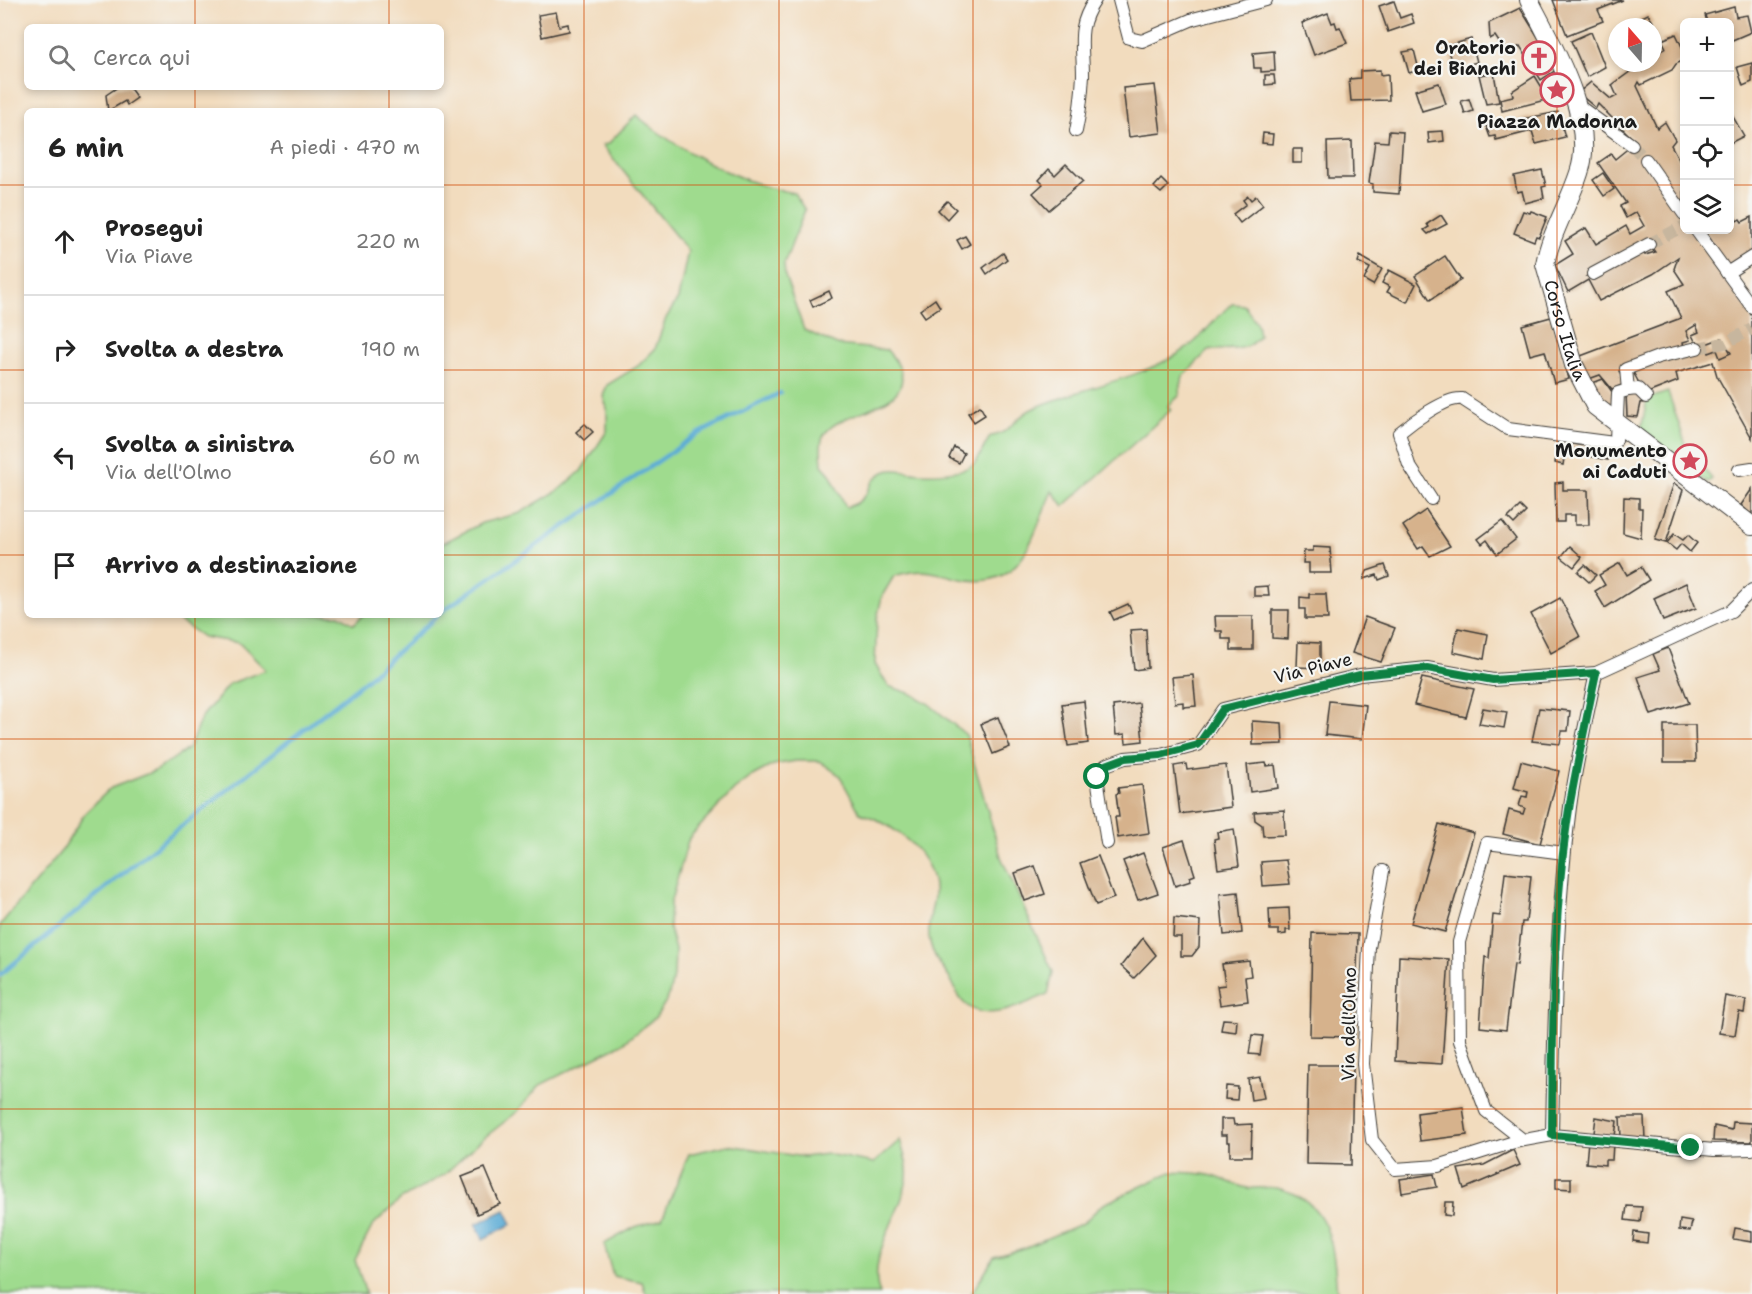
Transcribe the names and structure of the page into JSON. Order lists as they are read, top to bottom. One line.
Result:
{"streets":{"main road":["Corso Italia"],"street":["Via Piave","Via dell'Olmo"]},"places":{"church":["Oratorio dei Bianchi"],"place":["Piazza Madonna","Monumento ai Caduti"]},"north":"top","page":{"map_buttons":["+","−"],"search":"Cerca qui","heading":["6 min","A piedi · 470 m"],"list":[["Prosegui","Via Piave","220 m"],["Svolta a destra","190 m"],["Svolta a sinistra","Via dell'Olmo","60 m"],"Arrivo a destinazione"]}}
